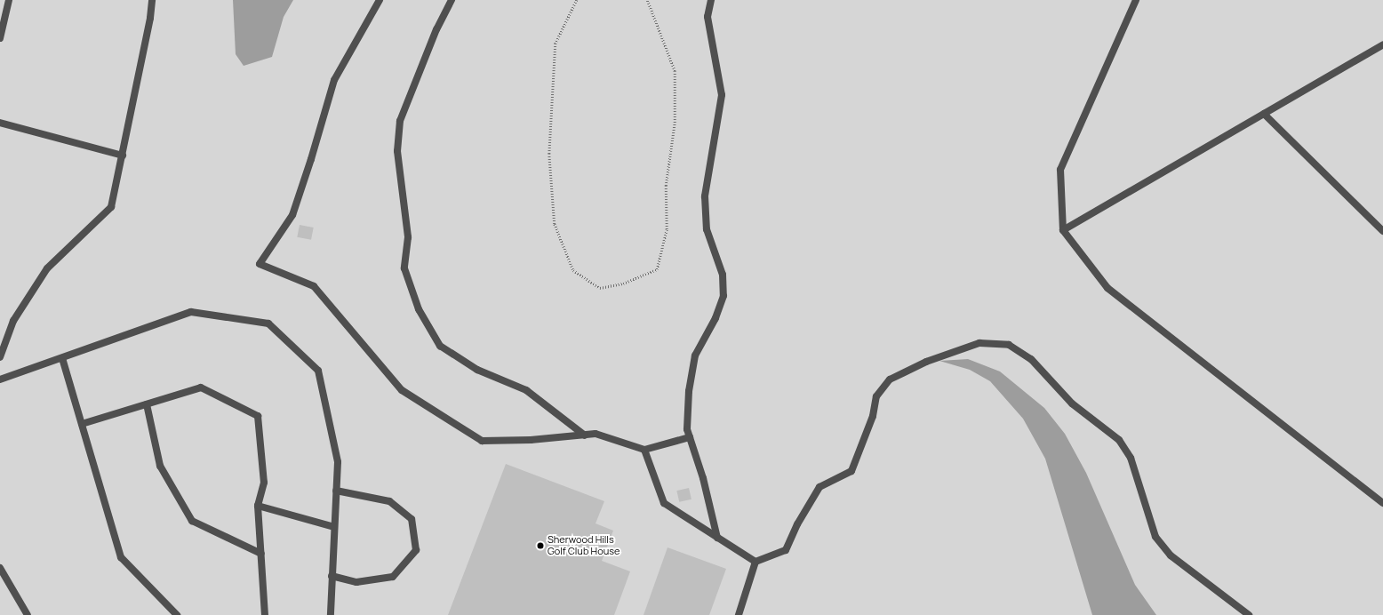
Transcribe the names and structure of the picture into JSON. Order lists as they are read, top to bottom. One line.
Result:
{"places":["Sherwood Hills Golf Club House"]}
